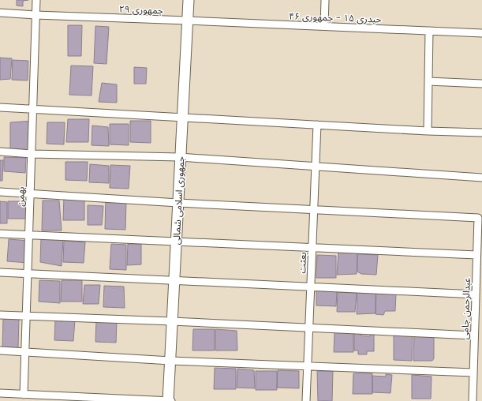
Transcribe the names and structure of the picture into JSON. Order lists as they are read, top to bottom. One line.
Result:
{"streets":{"street":["جمهوری ۲۹","حیدری ۱۵ - جمهوری ۴۶","بهمن","جمهوری اسلامی شمالی","بعثت","عبدالرحمن جامی"]},"crossings":[["جمهوری ۲۹","حیدری ۱۵ - جمهوری ۴۶"],["جمهوری ۲۹","بهمن"],["جمهوری ۲۹","جمهوری اسلامی شمالی"],["حیدری ۱۵ - جمهوری ۴۶","جمهوری اسلامی شمالی"],["بعثت","عبدالرحمن جامی"]]}
